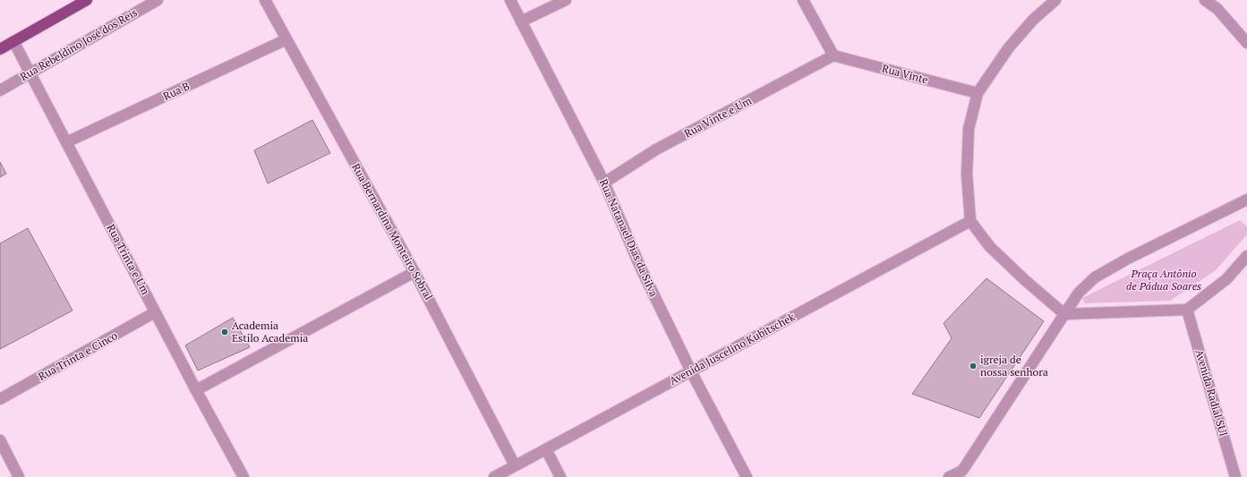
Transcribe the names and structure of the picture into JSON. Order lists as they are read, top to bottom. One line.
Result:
{"streets":{"street":["Rua Rebeldino José dos Reis","Rua Vinte","Rua B","Rua Vinte e Um","Rua Bernardina Monteiro Sobral","Rua Natanael Dias da Silva","Rua Trinta e Um","Avenida Juscelino Kubitschek","Rua Trinta e Cinco","Avenida Radial SUl"]},"crossings":[["Rua Rebeldino José dos Reis","Rua Trinta e Um"],["Rua Vinte","Rua Vinte e Um"],["Rua B","Rua Bernardina Monteiro Sobral"],["Rua B","Rua Trinta e Um"],["Rua Vinte e Um","Rua Natanael Dias da Silva"],["Rua Bernardina Monteiro Sobral","Avenida Juscelino Kubitschek"],["Rua Natanael Dias da Silva","Avenida Juscelino Kubitschek"],["Rua Trinta e Um","Rua Trinta e Cinco"]],"parks":["Praça Antônio de Pádua Soares"],"places":["Academia Estilo Academia","igreja de nossa senhora"]}
